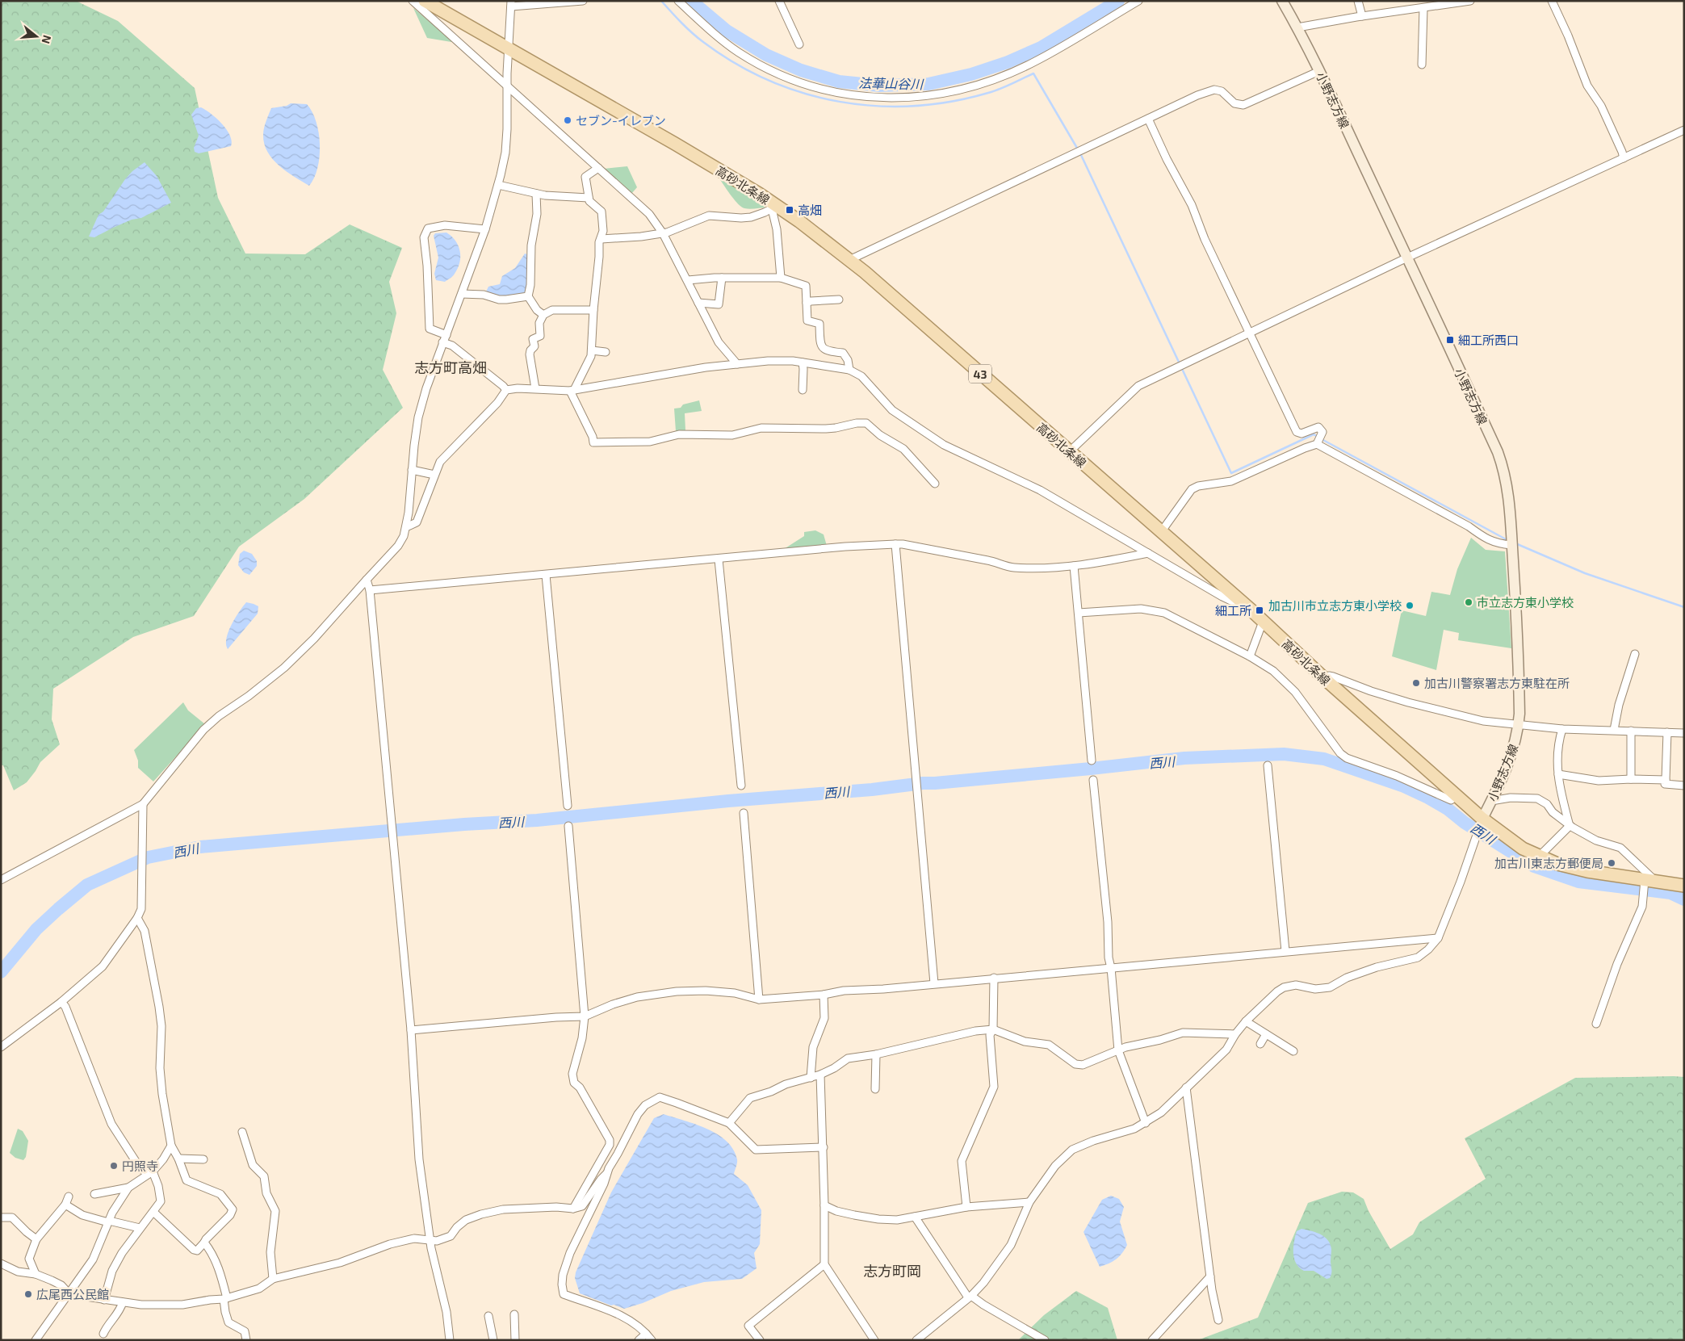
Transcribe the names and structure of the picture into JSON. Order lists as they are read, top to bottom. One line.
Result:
{"streets":{"main road":["小野志方線","高砂北条線","43"]},"crossings":[["小野志方線","高砂北条線"]],"districts":["志方町高畑","志方町岡"],"water":["法華山谷川","西川"],"places":{"other":["セブン-イレブン","市立志方東小学校","加古川市立志方東小学校","加古川警察署志方東駐在所","加古川東志方郵便局","円照寺","広尾西公民館"],"transit":["高畑","細工所西口","細工所"]},"north":"right"}
